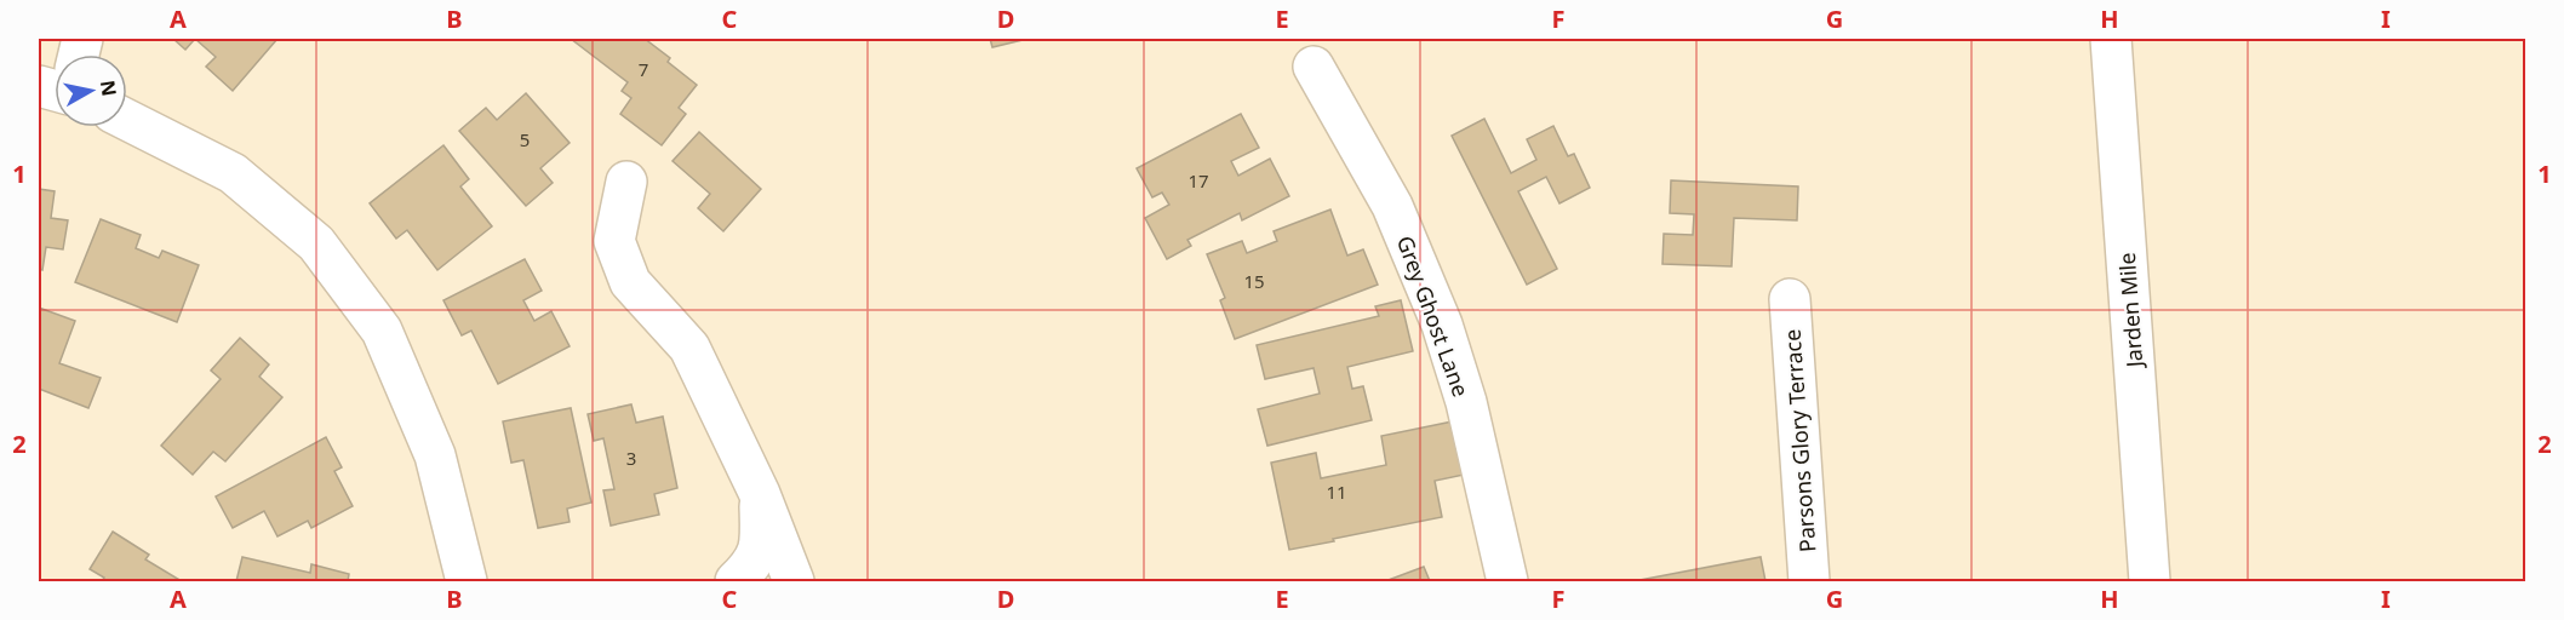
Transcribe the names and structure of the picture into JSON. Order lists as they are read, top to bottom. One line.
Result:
{"streets":{"street":["Jarden Mile","Grey Ghost Lane","Parsons Glory Terrace"]},"house_numbers":["7","5","17","15","3","11"],"north":"right","grid":{"columns":["A","B","C","D","E","F","G","H","I"],"rows":["1","2"]}}
